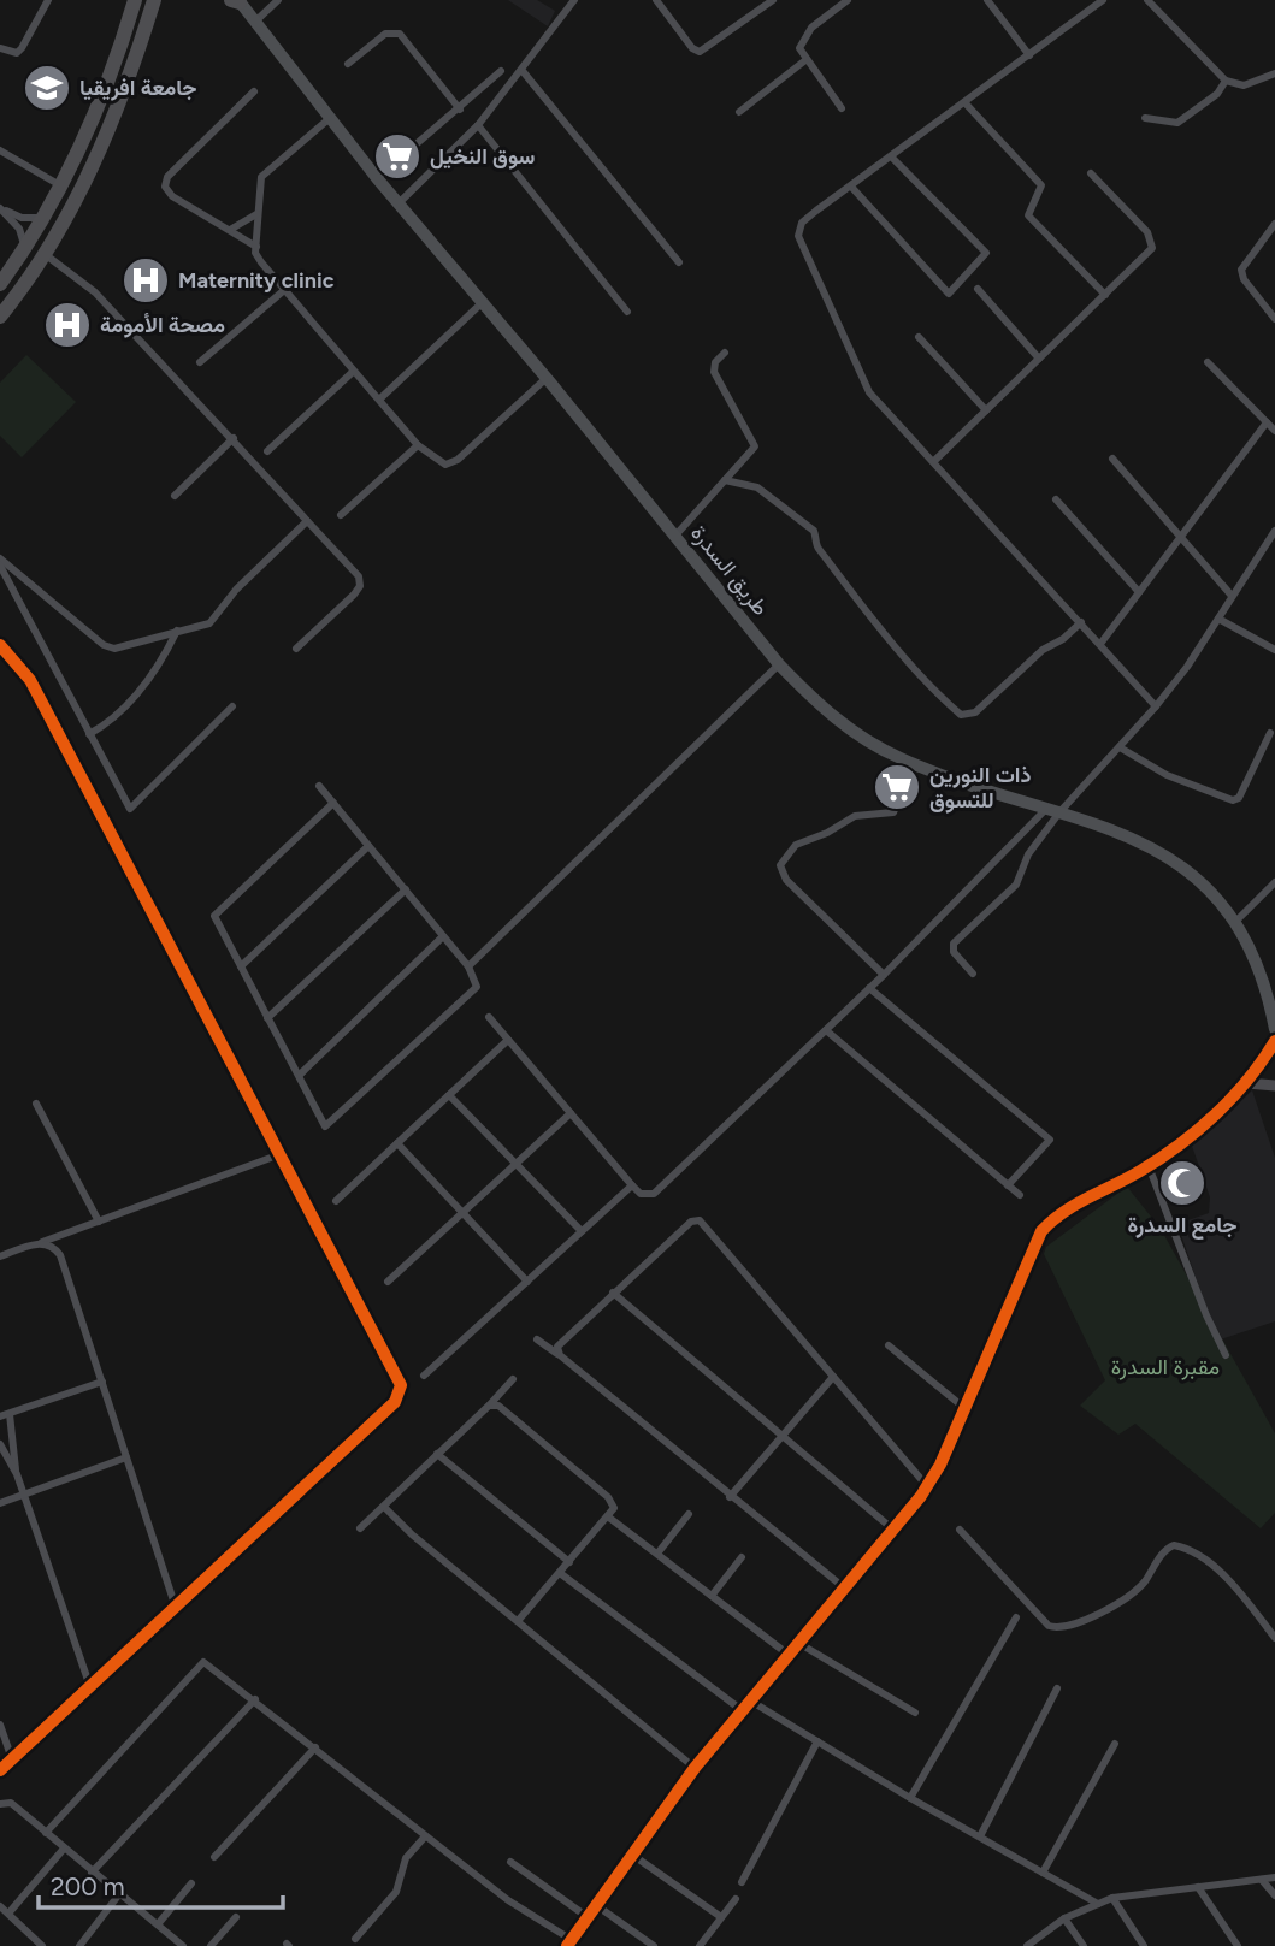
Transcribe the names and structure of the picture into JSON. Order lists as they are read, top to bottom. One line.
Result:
{"streets":{"main road":["طريق السدرة"]},"parks":["مقبرة السدرة"],"places":{"school or university":["جامعة افريقيا"],"supermarket":["سوق النخيل","ذات النورين للتسوق"],"hospital":["Maternity clinic","مصحة الأمومة"],"mosque":["جامع السدرة"]},"scale_bar":"200 m"}
